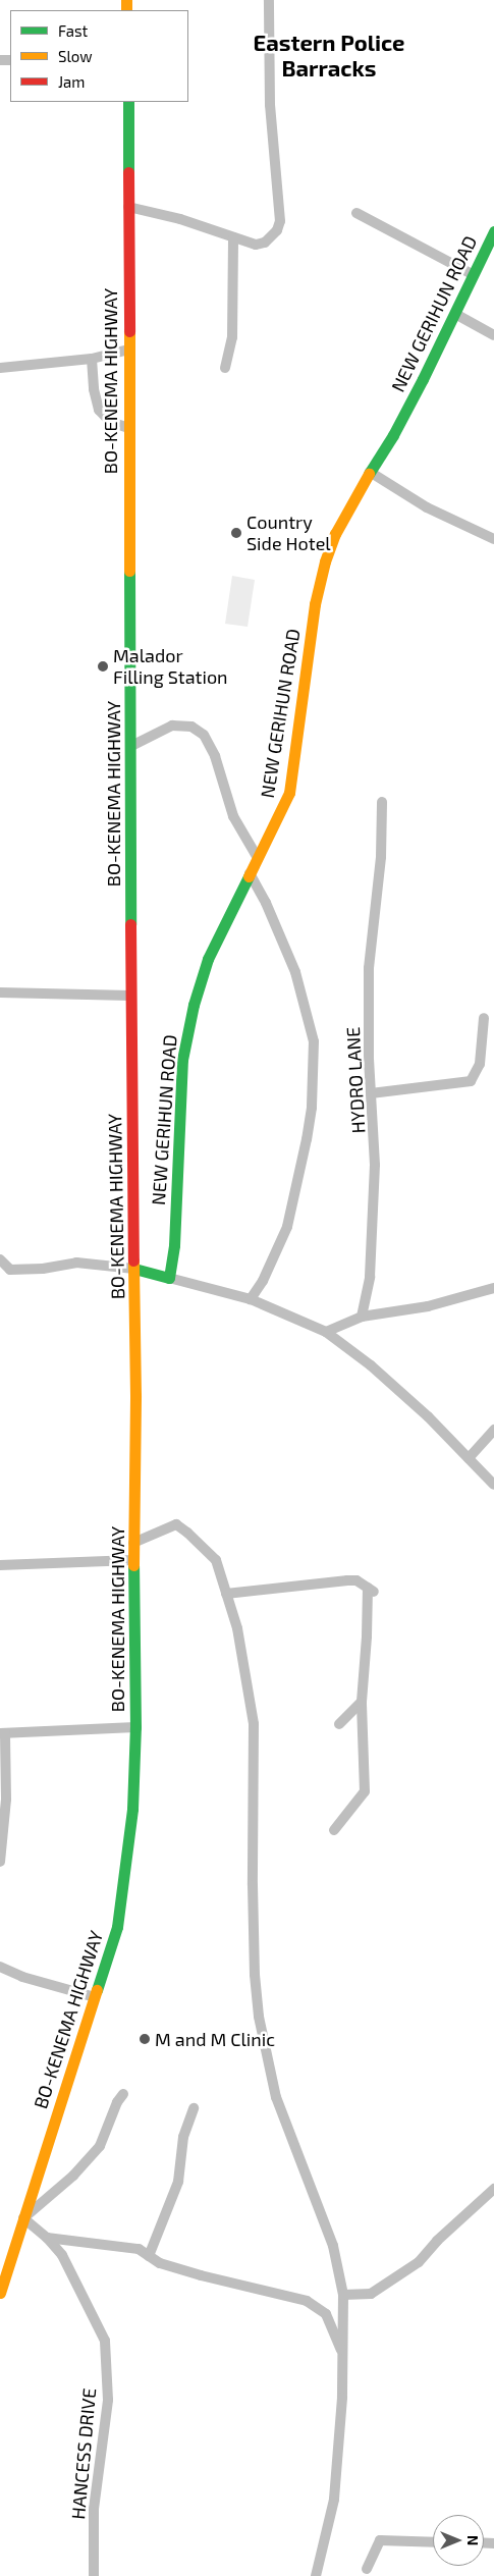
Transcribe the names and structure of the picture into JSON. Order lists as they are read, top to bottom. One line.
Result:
{"streets":{"main road":["NEW GERIHUN ROAD","BO-KENEMA HIGHWAY"],"street":["HYDRO LANE","HANCESS DRIVE"]},"crossings":[["BO-KENEMA HIGHWAY","HANCESS DRIVE"]],"districts":["Eastern Police Barracks"],"places":["Country Side Hotel","Malador Filling Station","M and M Clinic"],"legend":["Fast","Slow","Jam"],"north":"right"}
